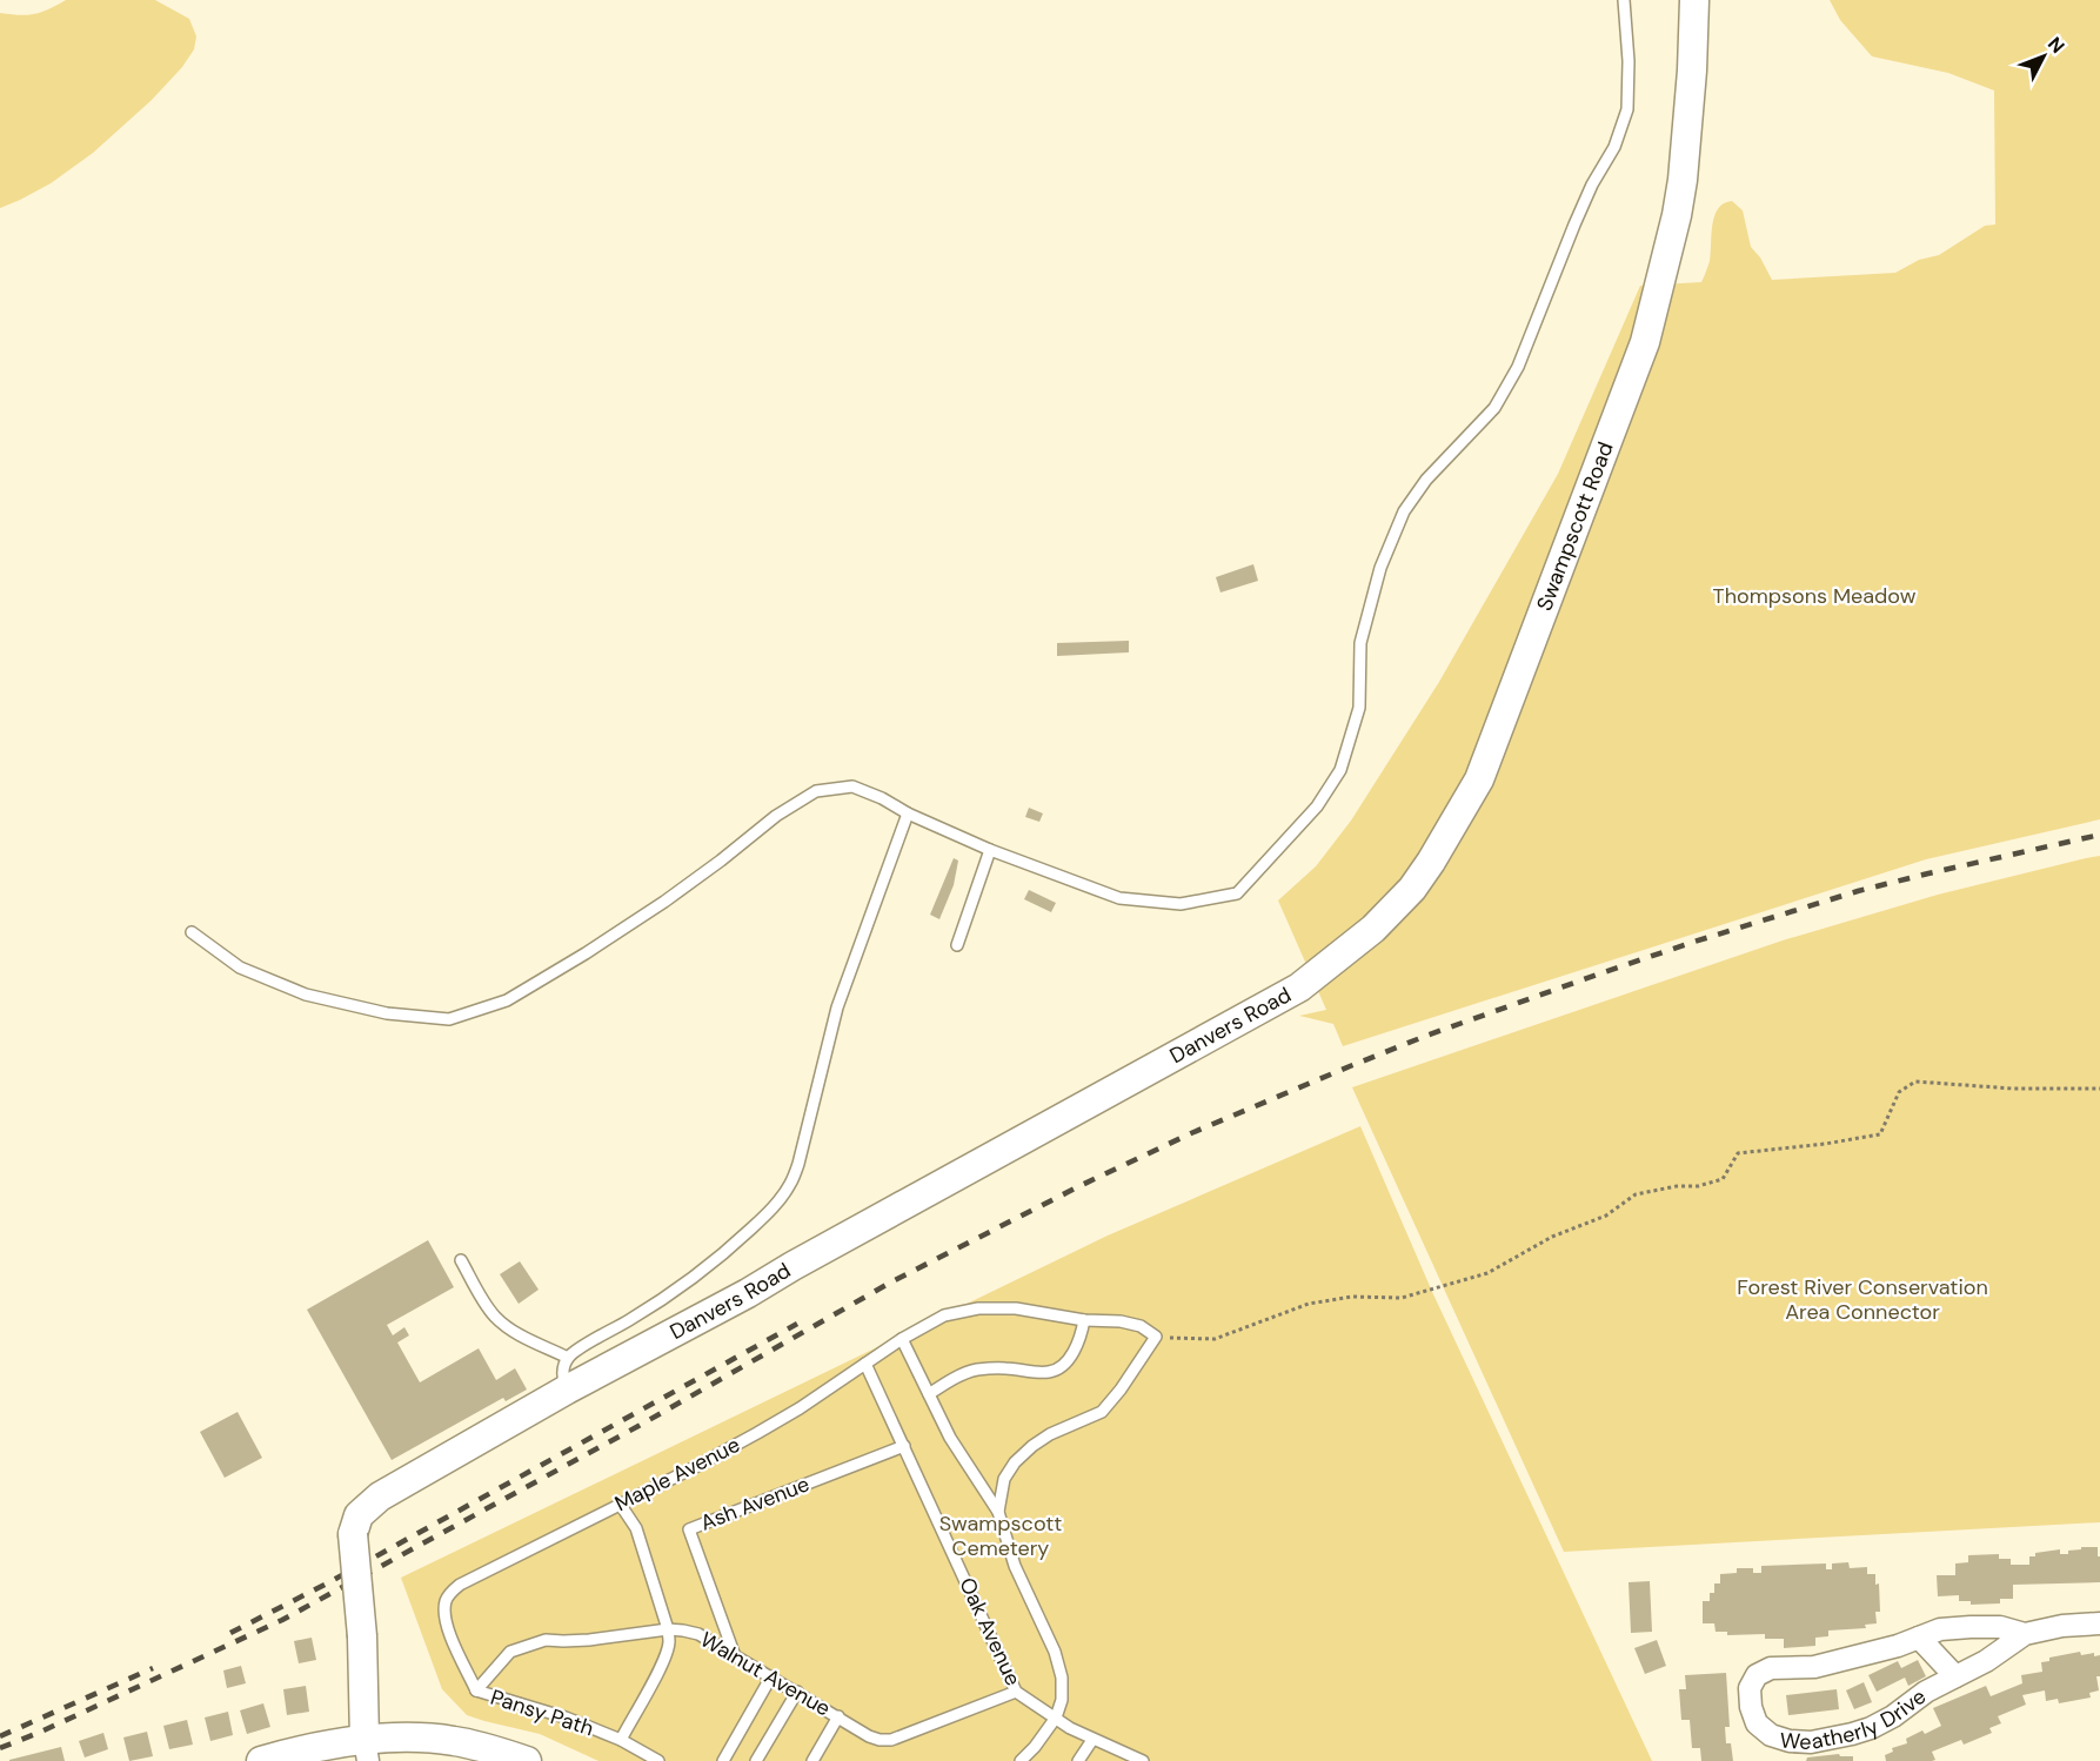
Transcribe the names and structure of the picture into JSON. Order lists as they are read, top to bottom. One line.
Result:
{"streets":{"street":["Swampscott Road","Danvers Road","Weatherly Drive"],"lane":["Maple Avenue","Ash Avenue","Oak Avenue","Walnut Avenue","Pansy Path"]},"crossings":[["Swampscott Road","Danvers Road"],["Maple Avenue","Oak Avenue"],["Maple Avenue","Pansy Path"],["Ash Avenue","Oak Avenue"],["Ash Avenue","Walnut Avenue"],["Oak Avenue","Walnut Avenue"],["Walnut Avenue","Pansy Path"]],"parks":["Thompsons Meadow","Forest River Conservation Area Connector","Swampscott Cemetery"],"north":"top right"}
